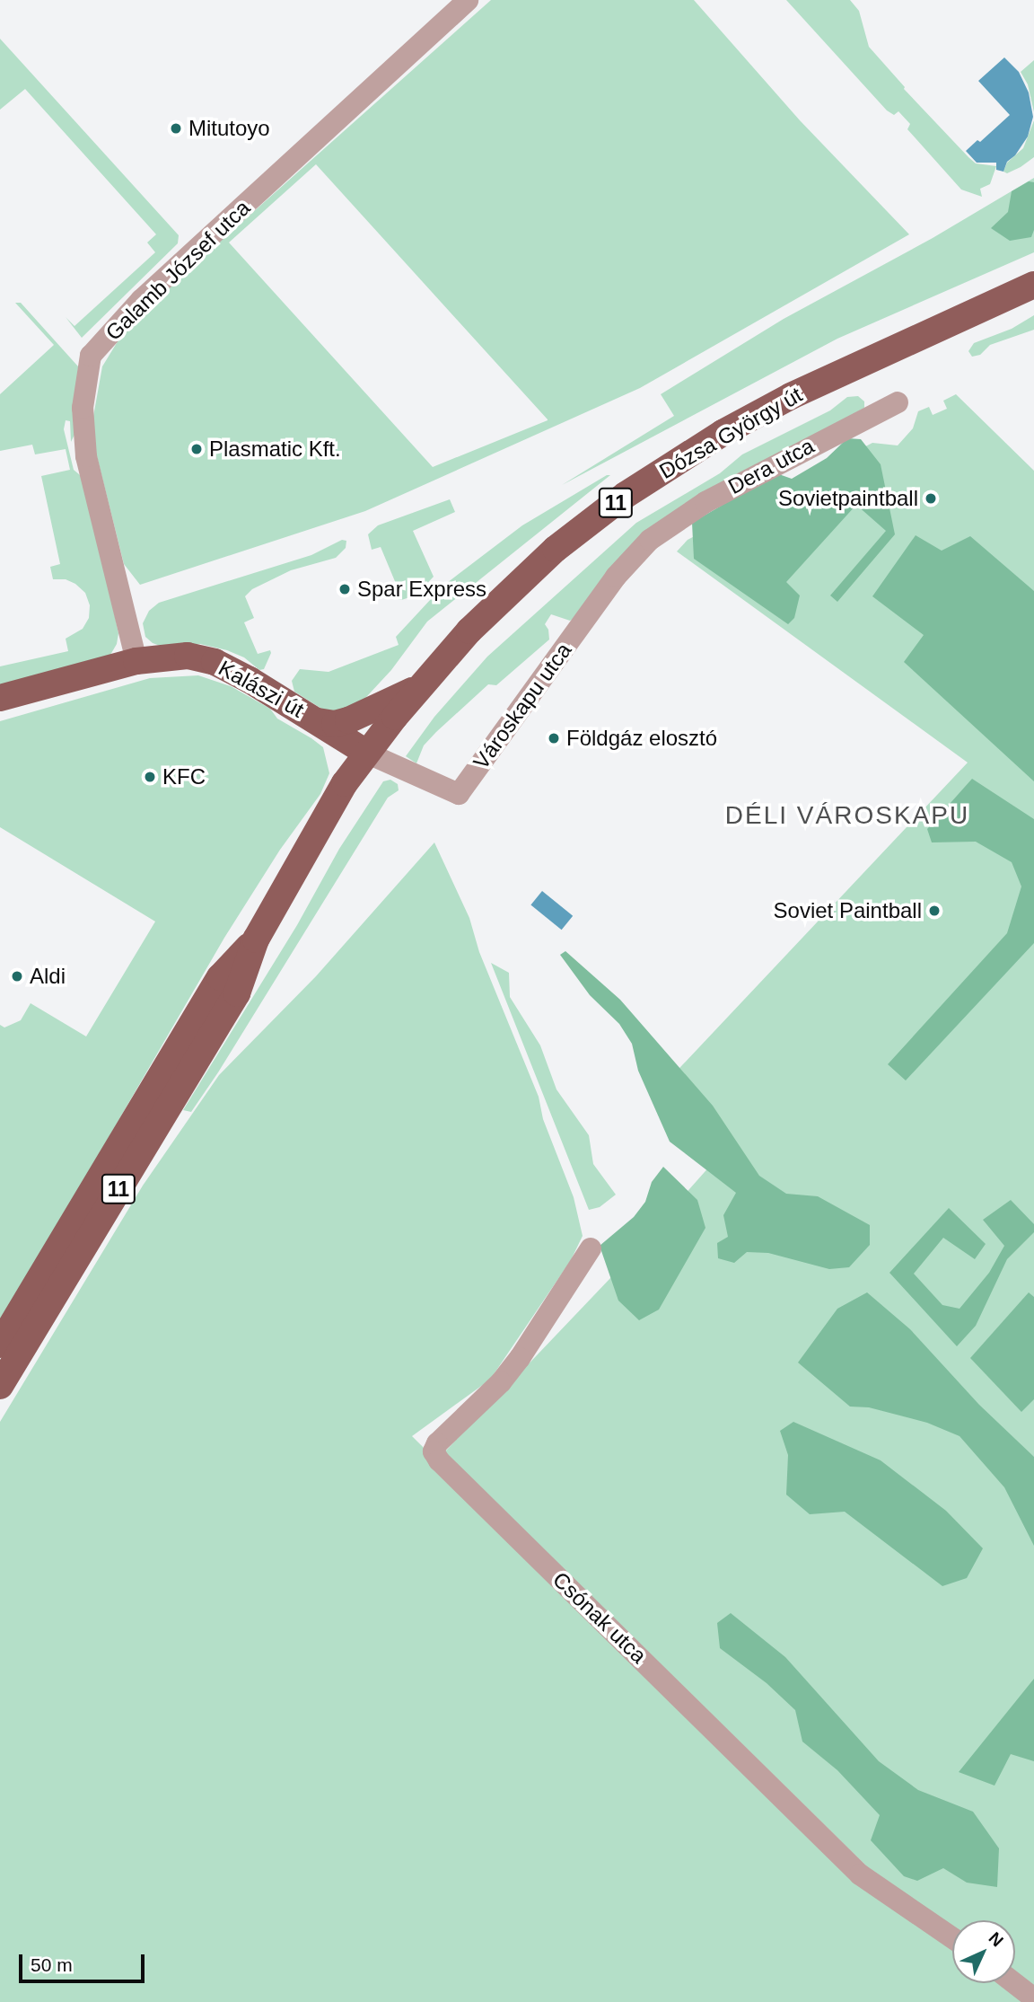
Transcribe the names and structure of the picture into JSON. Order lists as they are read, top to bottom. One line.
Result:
{"streets":{"main road":["Dózsa György út","11","Kalászi út"],"street":["Galamb József utca","Dera utca","Városkapu utca","Csónak utca"]},"crossings":[["Galamb József utca","Kalászi út"],["Dózsa György út","11"],["Dózsa György út","Kalászi út"],["Dózsa György út","Városkapu utca"],["Dera utca","Városkapu utca"],["11","Kalászi út"],["11","Városkapu utca"],["Kalászi út","Városkapu utca"]],"districts":["DÉLI VÁROSKAPU"],"places":["Mitutoyo","Plasmatic Kft.","Sovietpaintball","Spar Express","Földgáz elosztó","KFC","Soviet Paintball","Aldi"],"scale_bar":"50 m","north":"top right"}
